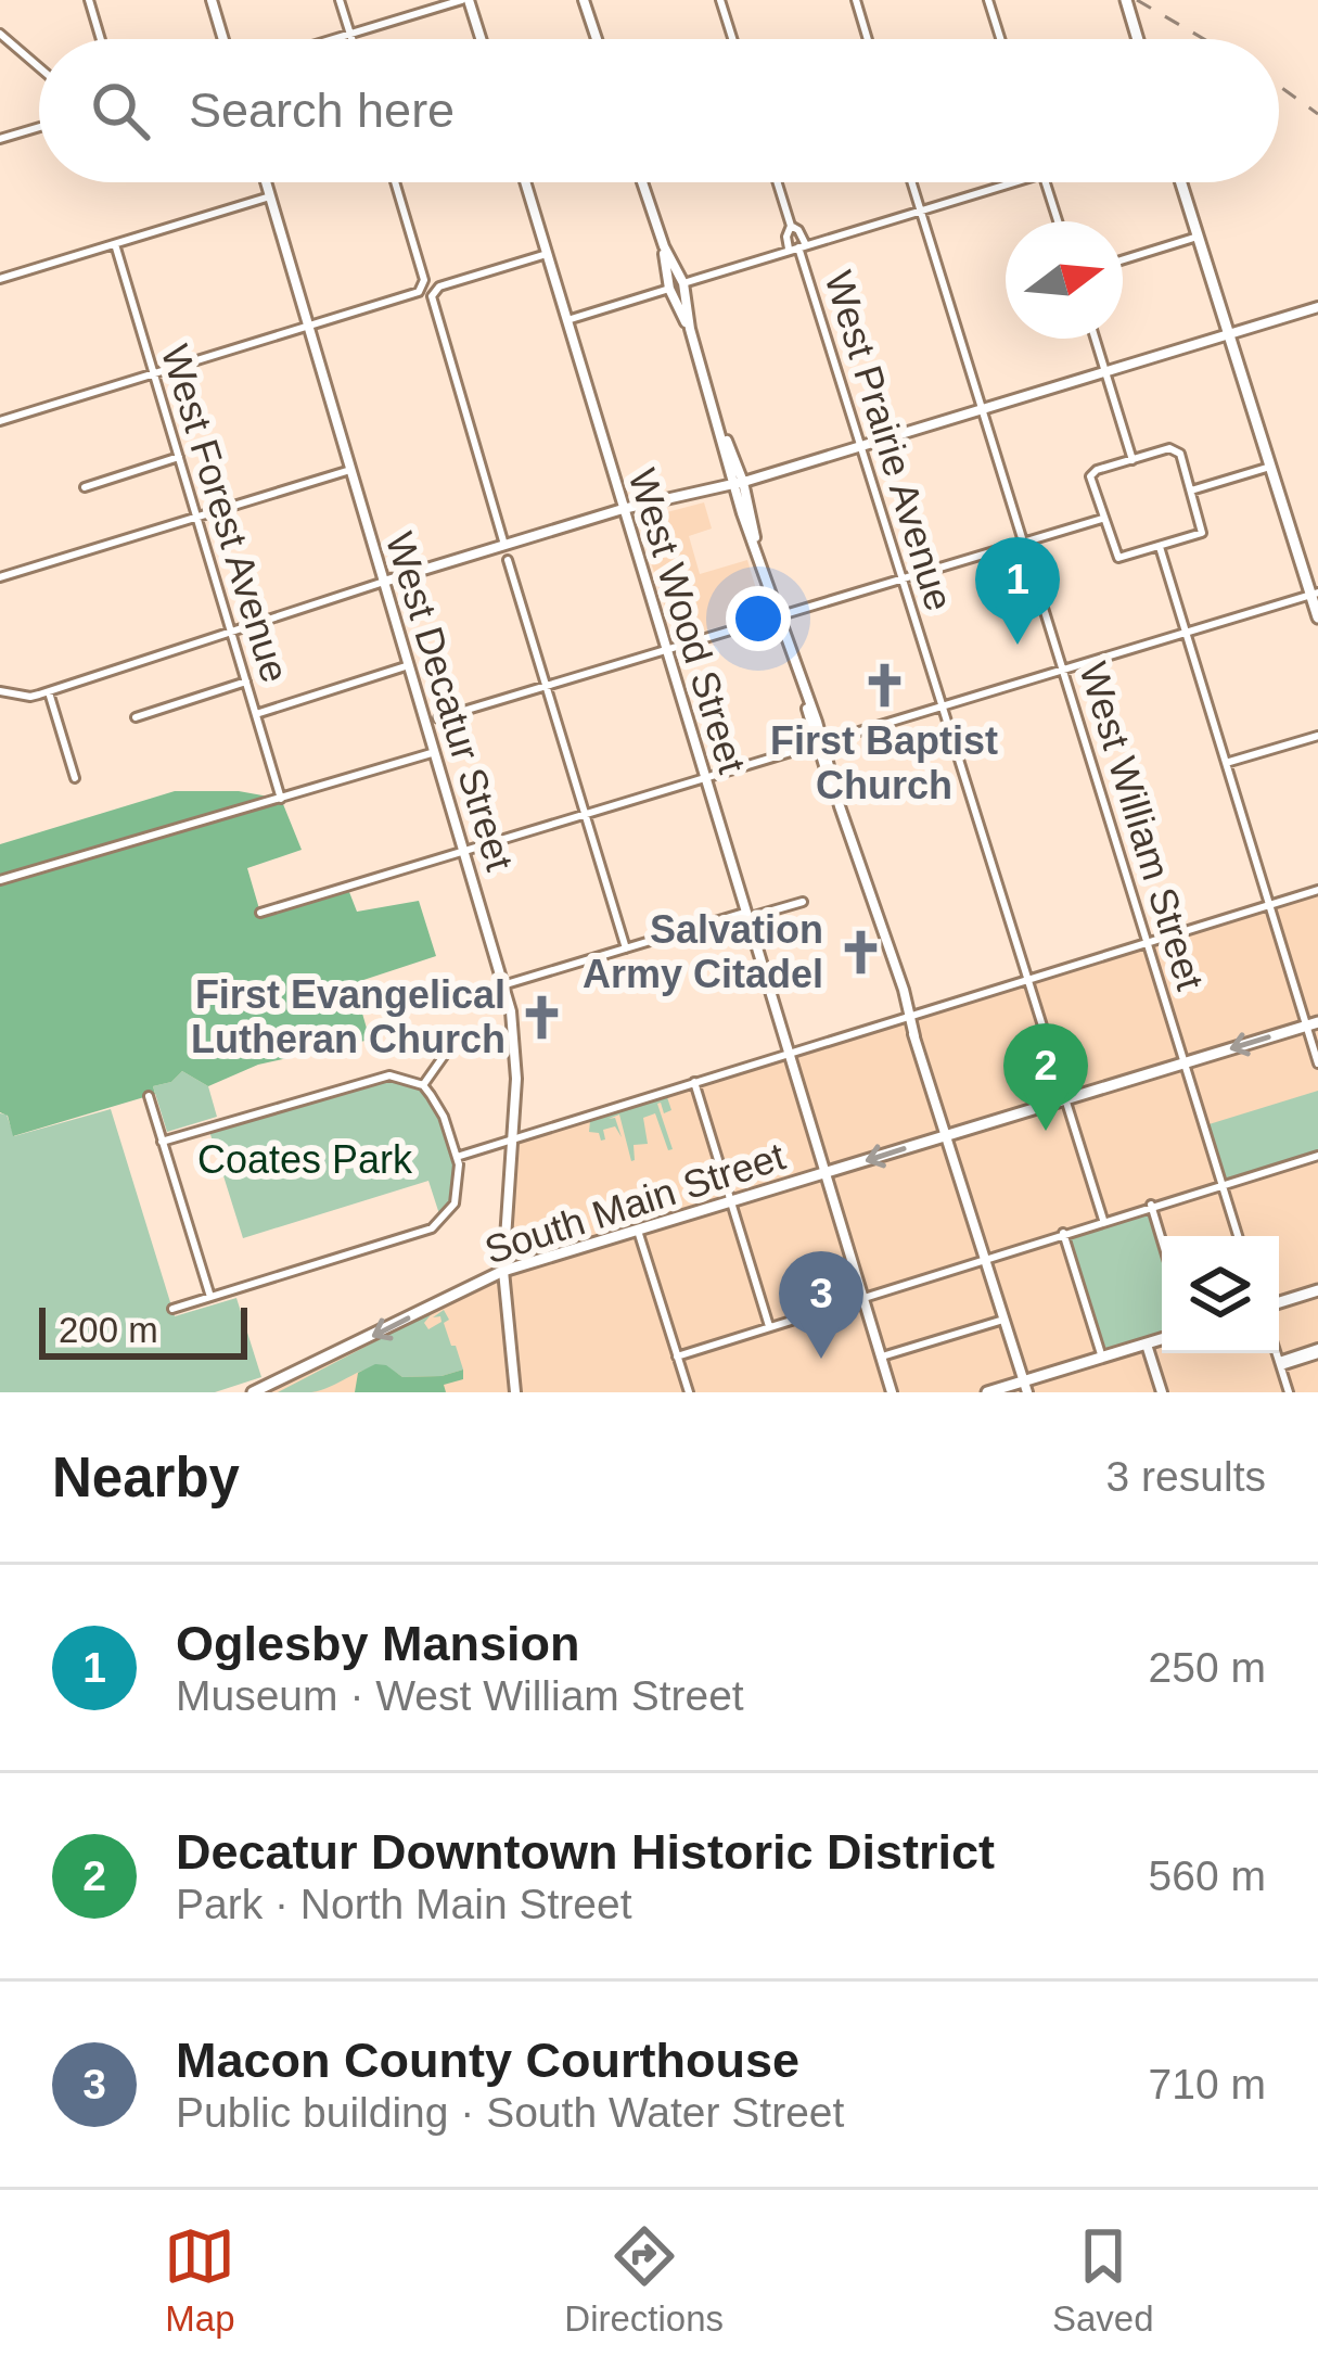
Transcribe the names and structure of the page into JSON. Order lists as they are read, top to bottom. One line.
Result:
{"streets":{"main road":["South Main Street"],"street":["West Prairie Avenue","West Forest Avenue","West Wood Street","West Decatur Street","West William Street"]},"crossings":[["West Prairie Avenue","South Main Street"],["West Wood Street","South Main Street"],["West Decatur Street","South Main Street"],["West William Street","South Main Street"]],"one_way":["South Main Street"],"parks":["Coates Park"],"places":{"church":["First Baptist Church","Salvation Army Citadel","First Evangelical Lutheran Church"]},"scale_bar":"200 m","north":"right","page":{"search":"Search here","pins":["1","2","3"],"scale":"200 m","heading":["Nearby","3 results"],"list":[{"mark":"1","name":"Oglesby Mansion","note":"Museum · West William Street","value":"250 m"},{"mark":"2","name":"Decatur Downtown Historic District","note":"Park · North Main Street","value":"560 m"},{"mark":"3","name":"Macon County Courthouse","note":"Public building · South Water Street","value":"710 m"}],"nav":["Map","Directions","Saved"]}}
